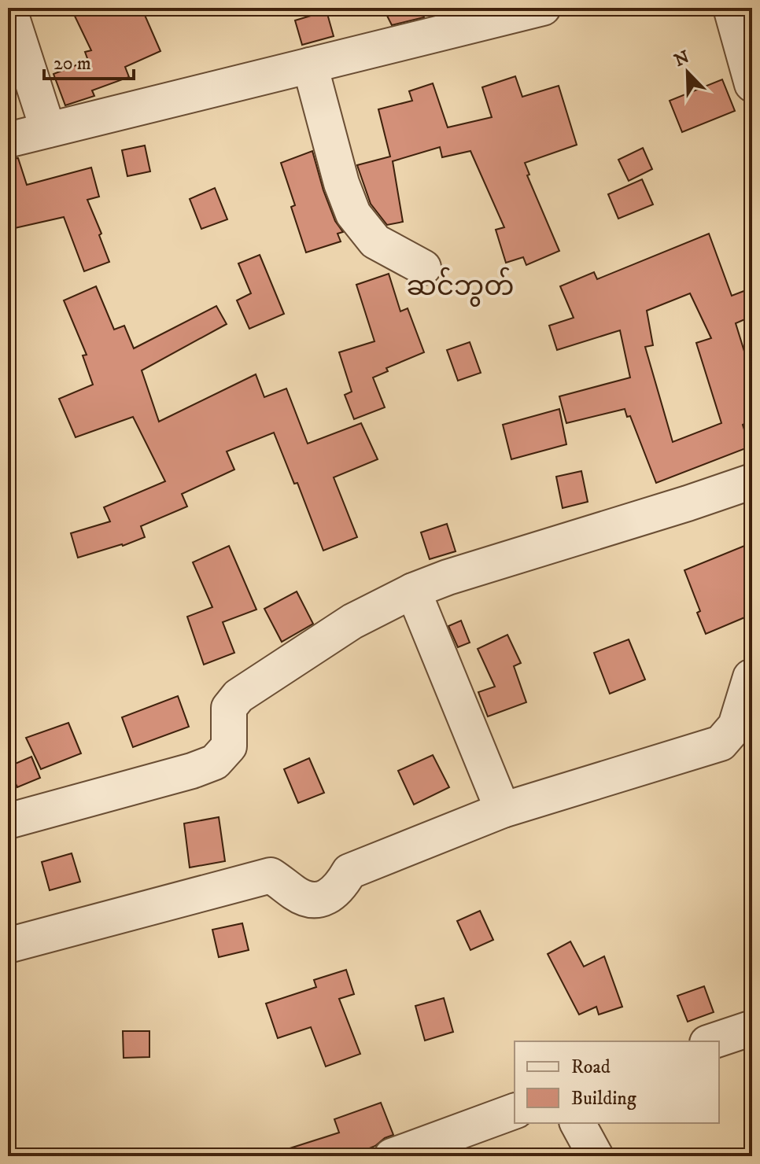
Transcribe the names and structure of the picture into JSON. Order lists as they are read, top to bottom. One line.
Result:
{"districts":["ဆင်ဘွတ်"],"legend":["Road","Building"],"scale_bar":"20 m","north":"top left"}
